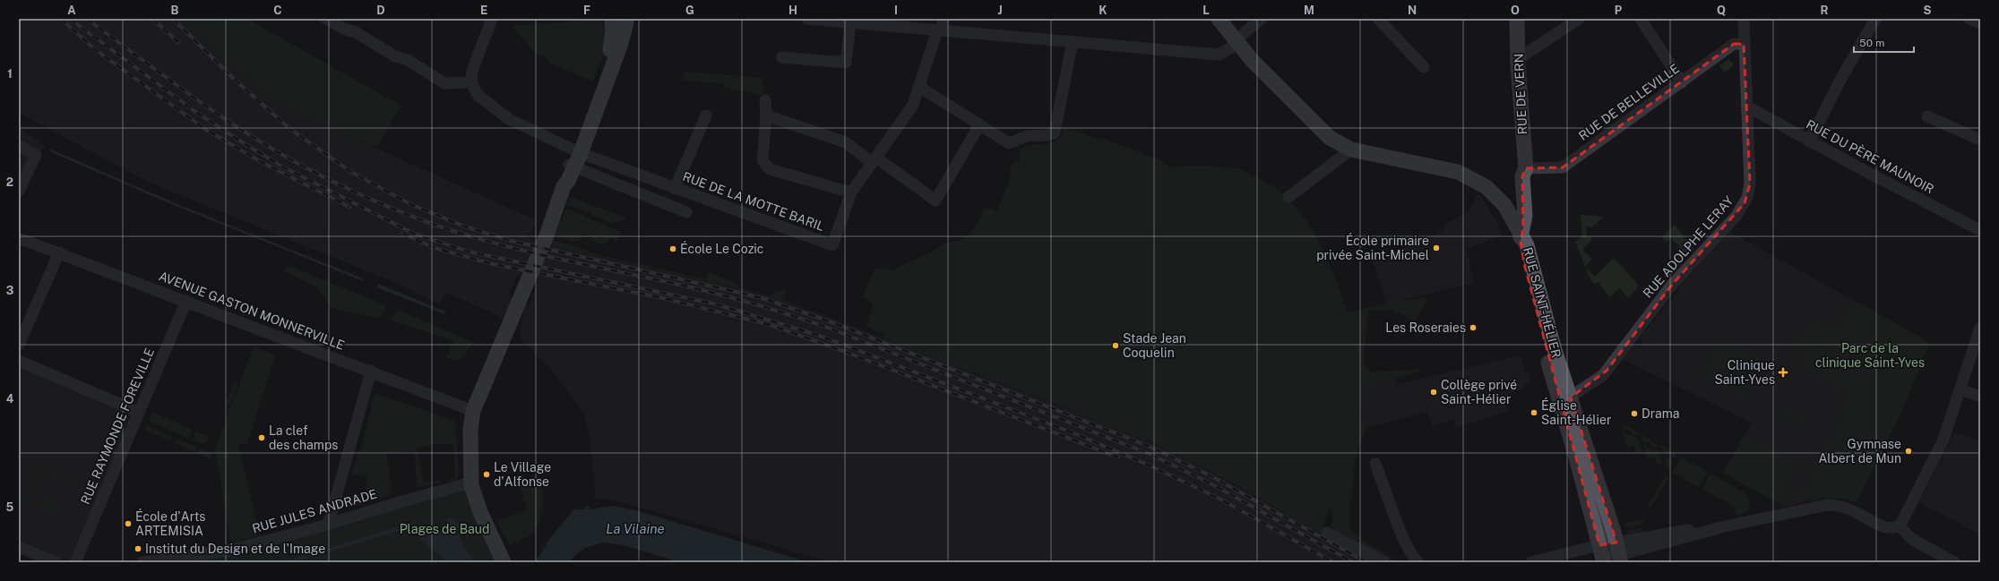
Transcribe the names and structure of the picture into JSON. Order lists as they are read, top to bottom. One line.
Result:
{"streets":{"main road":["RUE DE VERN","RUE SAINT-HÉLIER"],"street":["RUE DE BELLEVILLE","RUE DU PÈRE MAUNOIR","RUE DE LA MOTTE BARIL","RUE ADOLPHE LERAY","AVENUE GASTON MONNERVILLE","RUE RAYMONDE FOREVILLE","RUE JULES ANDRADE"]},"crossings":[["RUE DE VERN","RUE DE BELLEVILLE"],["RUE DE VERN","RUE SAINT-HÉLIER"],["RUE DE BELLEVILLE","RUE ADOLPHE LERAY"],["RUE DU PÈRE MAUNOIR","RUE ADOLPHE LERAY"],["RUE ADOLPHE LERAY","RUE SAINT-HÉLIER"],["AVENUE GASTON MONNERVILLE","RUE RAYMONDE FOREVILLE"]],"water":["La Vilaine"],"parks":["Parc de la clinique Saint-Yves","Plages de Baud"],"places":{"other":["École primaire privée Saint-Michel","École Le Cozic","Les Roseraies","Stade Jean Coquelin","Collège privé Saint-Hélier","Église Saint-Hélier","Drama","La clef des champs","Gymnase Albert de Mun","Le Village d'Alfonse","École d'Arts ARTEMISIA","Institut du Design et de l'Image"],"health":["Clinique Saint-Yves"]},"scale_bar":"50 m","grid":{"columns":["A","B","C","D","E","F","G","H","I","J","K","L","M","N","O","P","Q","R","S"],"rows":["1","2","3","4","5"]}}
